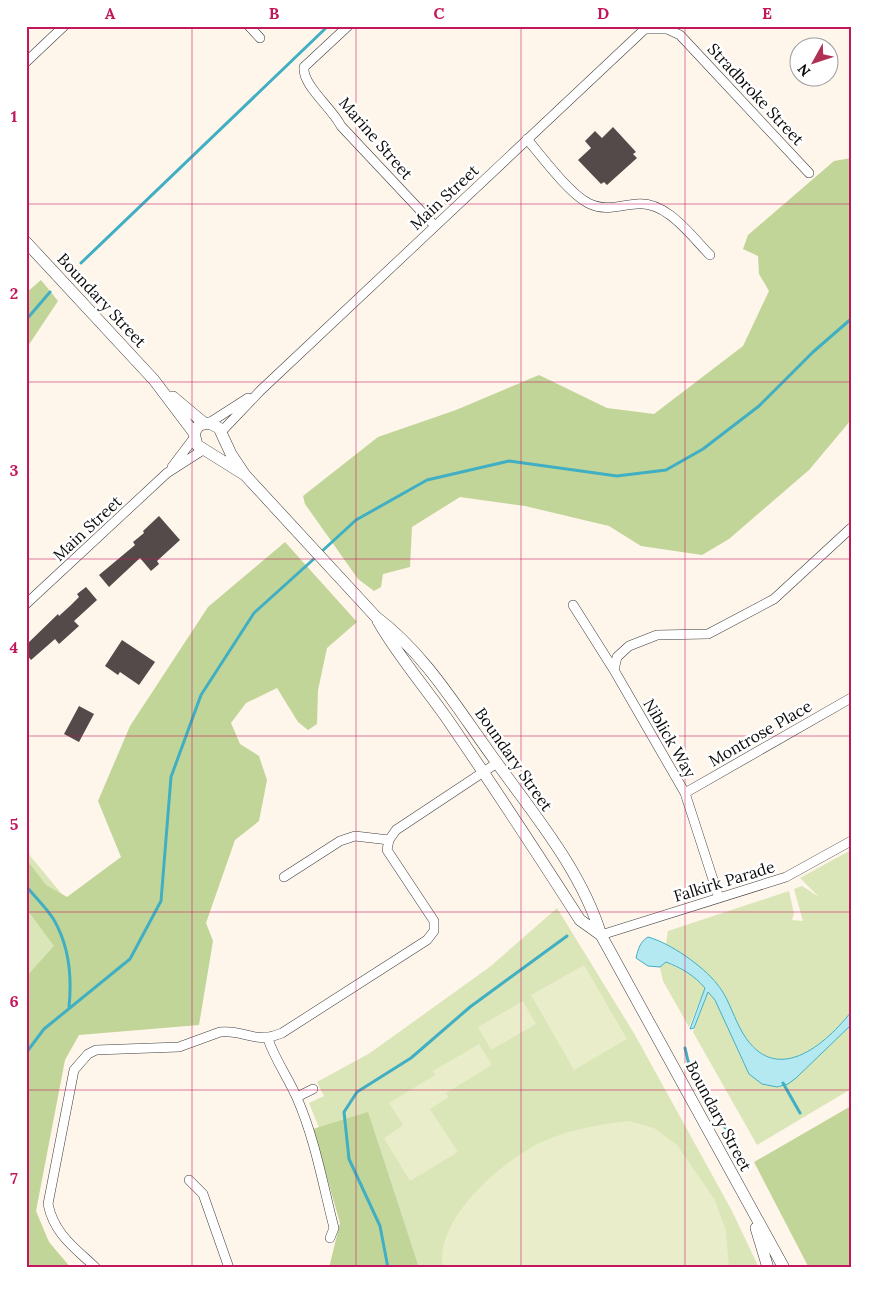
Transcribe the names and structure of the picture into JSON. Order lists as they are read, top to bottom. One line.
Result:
{"streets":{"street":["Stradbroke Street","Marine Street","Main Street","Boundary Street","Montrose Place","Niblick Way","Falkirk Parade"]},"crossings":[["Stradbroke Street","Main Street"],["Marine Street","Main Street"],["Main Street","Boundary Street"],["Boundary Street","Falkirk Parade"],["Montrose Place","Niblick Way"],["Niblick Way","Falkirk Parade"]],"north":"bottom left","grid":{"columns":["A","B","C","D","E"],"rows":["1","2","3","4","5","6","7"]}}
